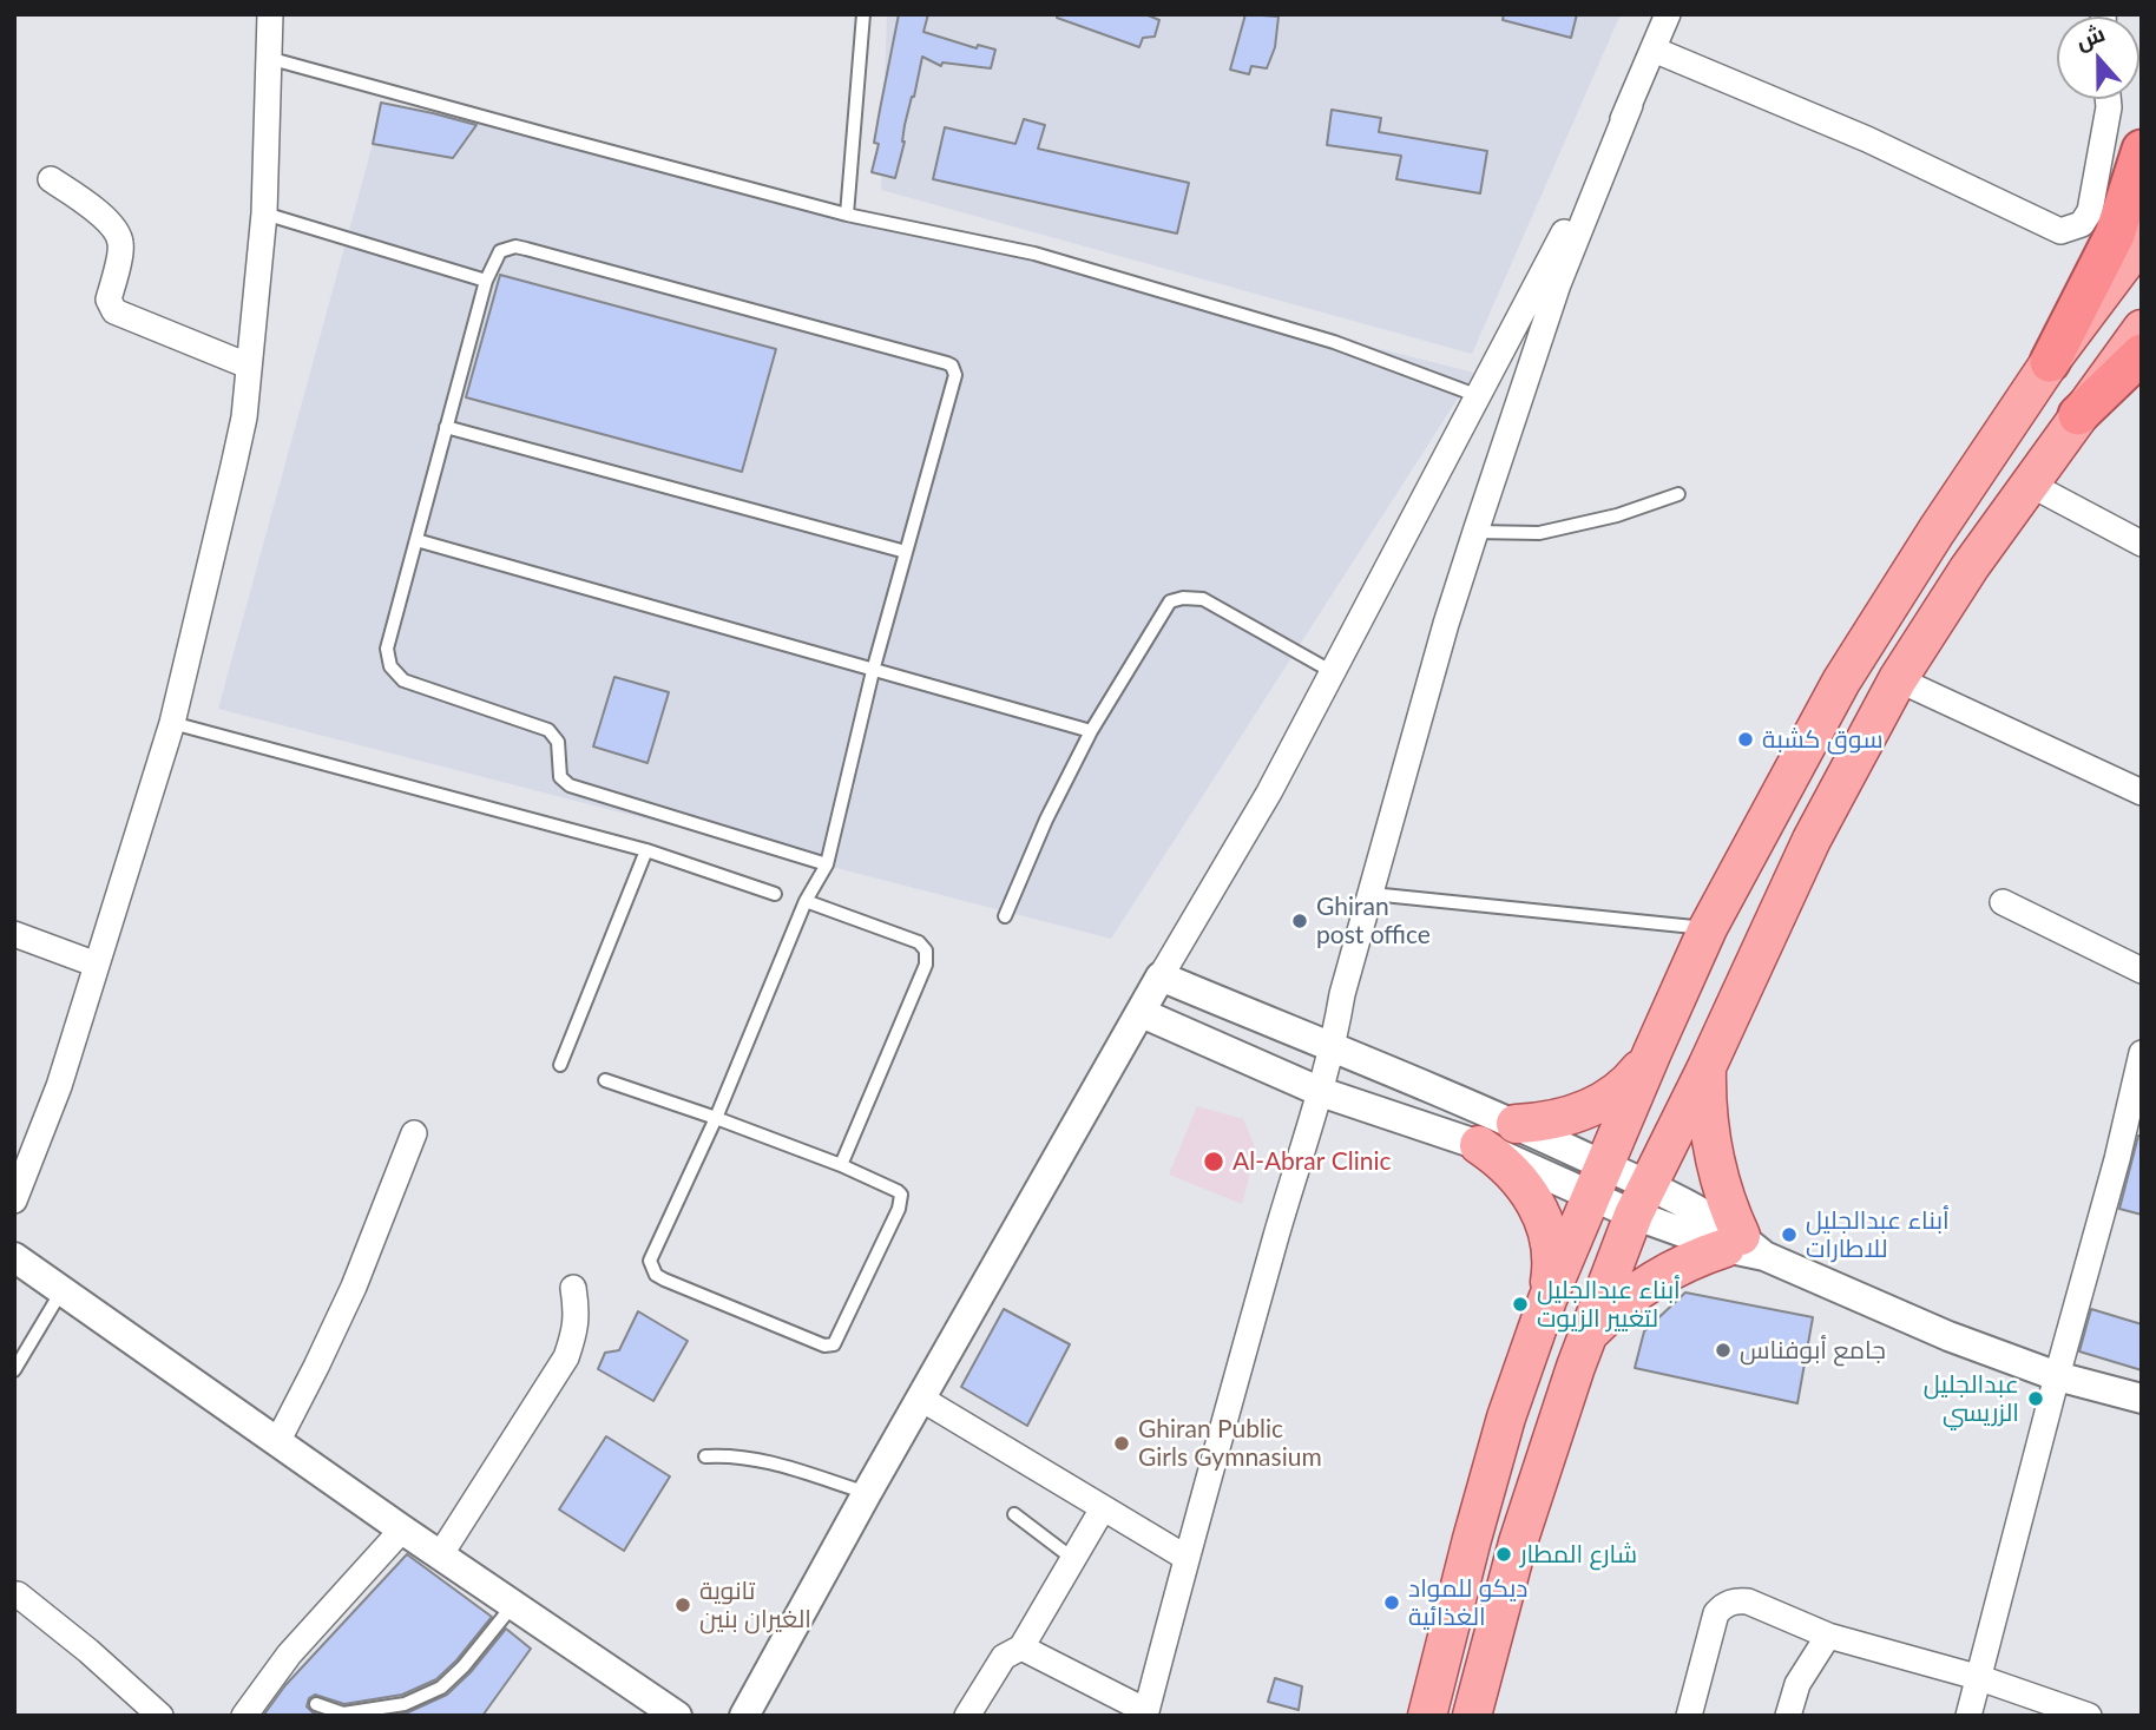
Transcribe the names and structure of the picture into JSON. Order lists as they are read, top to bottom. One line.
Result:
{"places":["سوق كشبة","Ghiran post office","Al-Abrar Clinic","أبناء عبدالجليل للاطارات","أبناء عبدالجليل لتغيير الزيوت","جامع أبوفناس","عبدالجليل الزريسي","Ghiran Public Girls Gymnasium","شارع المطار","ديكو للمواد الغذائية","تانوية الغيران بنين"],"north":"top"}
